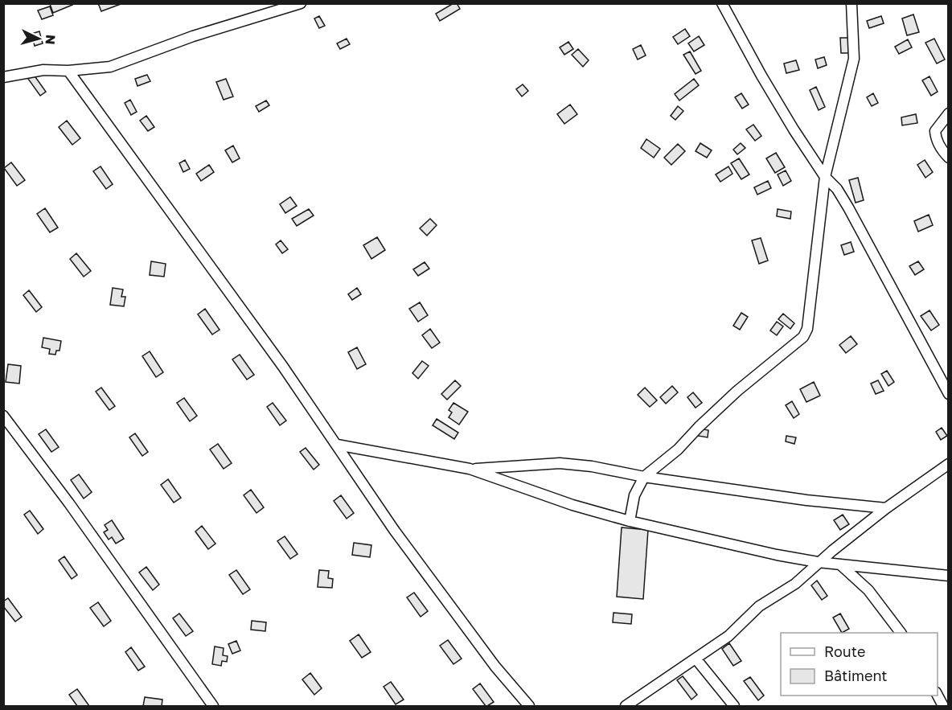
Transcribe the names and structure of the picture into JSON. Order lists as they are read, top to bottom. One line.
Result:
{"legend":["Route","Bâtiment"],"north":"right"}
